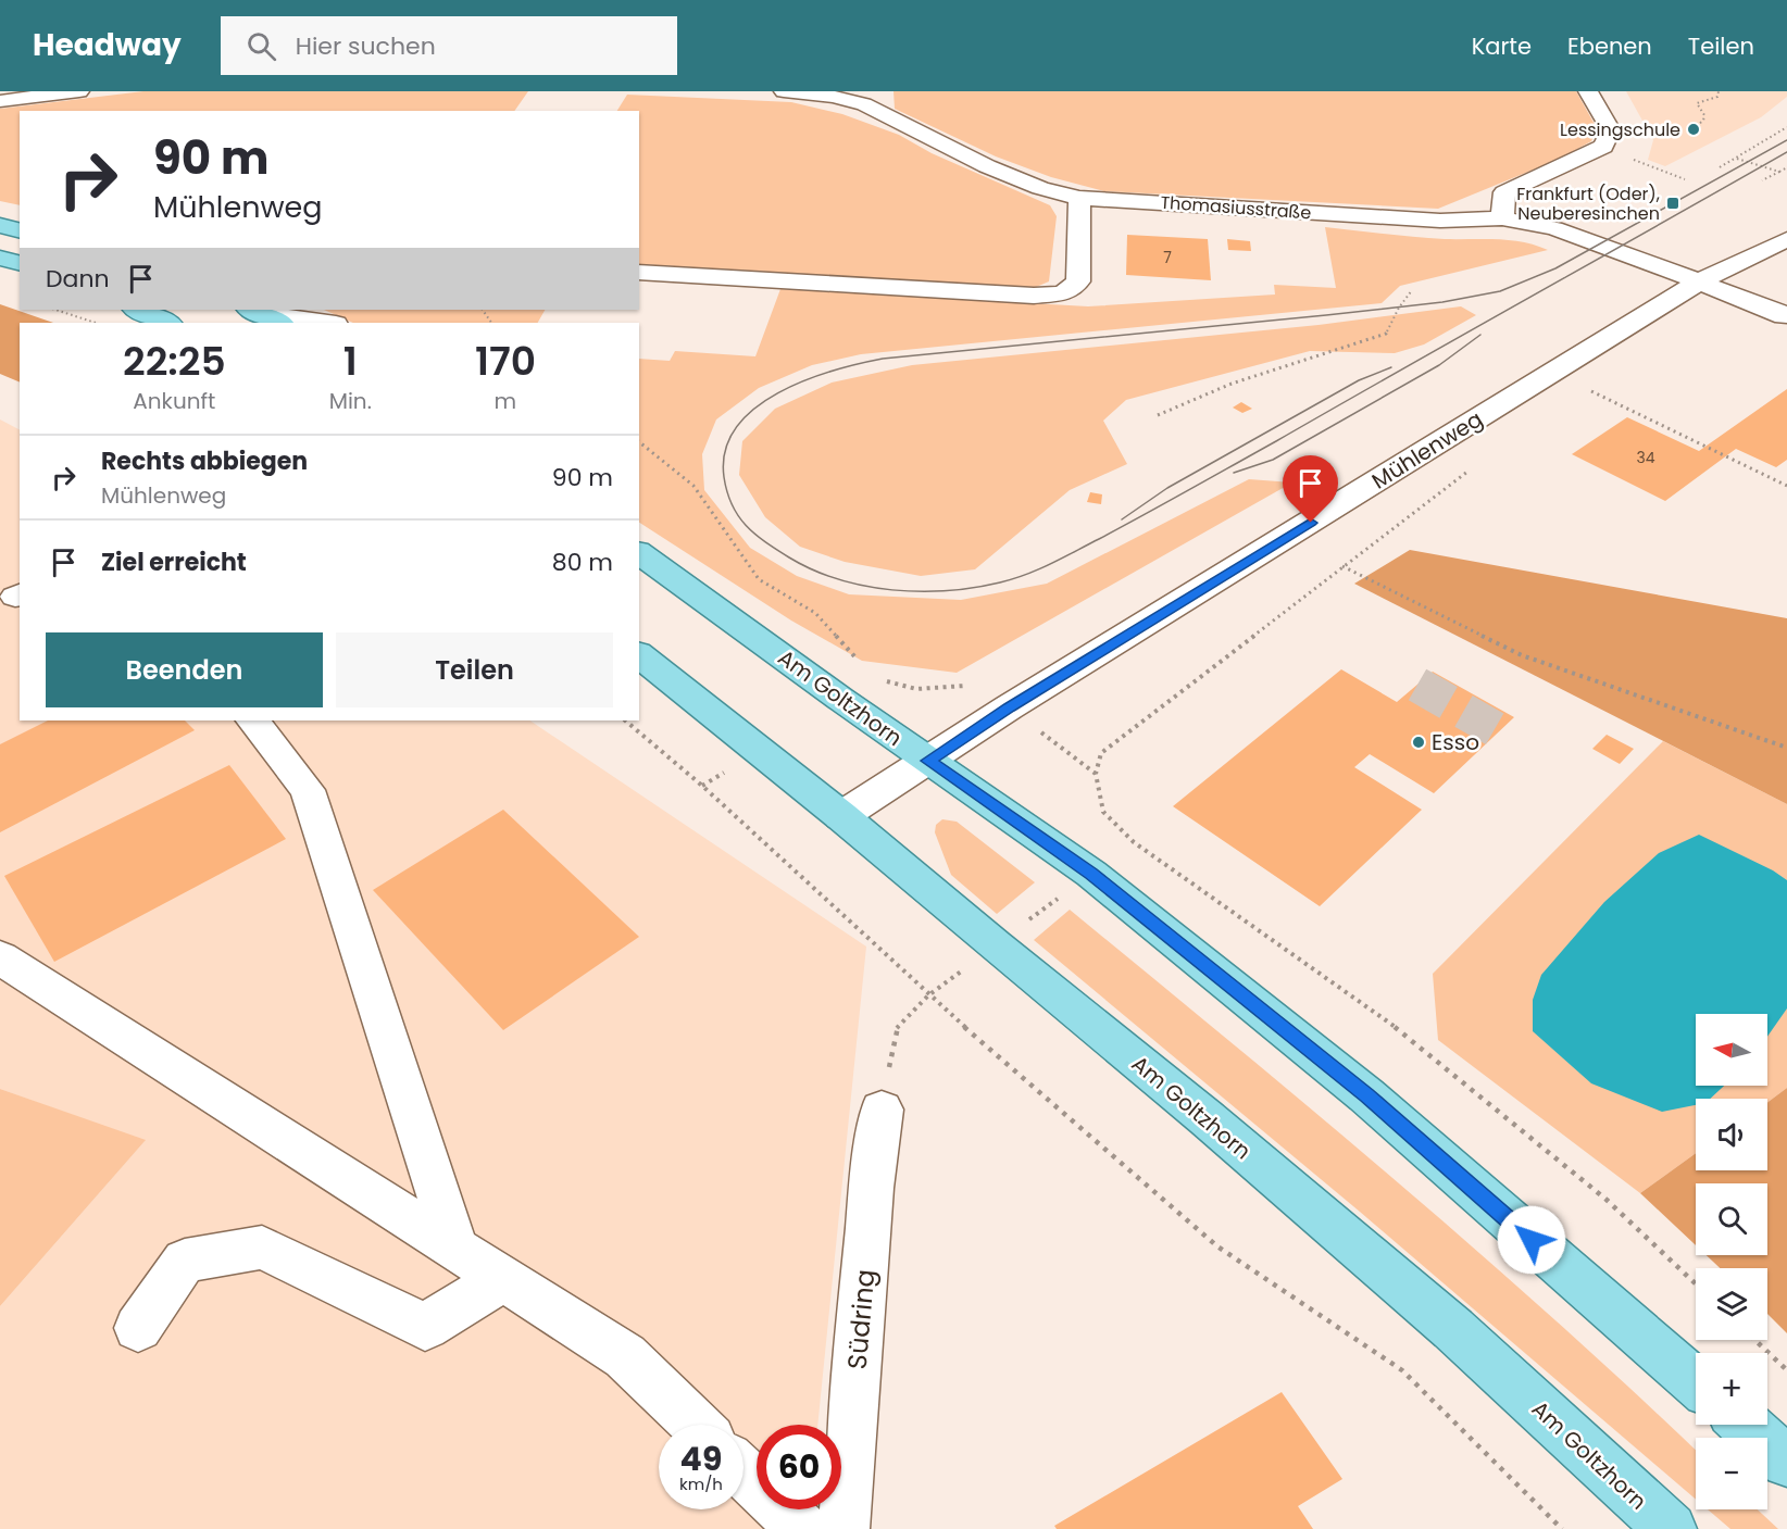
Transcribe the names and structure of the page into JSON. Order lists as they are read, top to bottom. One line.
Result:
{"streets":{"main road":["Am Goltzhorn"],"street":["Thomasiusstraße","Mühlenweg","Südring"]},"crossings":[["Thomasiusstraße","Mühlenweg"],["Mühlenweg","Am Goltzhorn"]],"places":{"other":["Lessingschule","Esso"],"transit":["Frankfurt (Oder), Neuberesinchen"]},"house_numbers":["7","34"],"north":"left","page":{"header":"Headway","search":"Hier suchen","nav":["Karte","Ebenen","Teilen"],"turn":["90 m","Mühlenweg"],"then":"Dann","eta":["22:25","Ankunft","1","Min.","170","m"],"list":[{"name":"Rechts abbiegen","note":"Mühlenweg","value":"90 m"},{"name":"Ziel erreicht","value":"80 m"}],"buttons":["Beenden","Teilen"],"map_buttons":["+","−"],"speed":"49 km/h","limit":"60"}}
